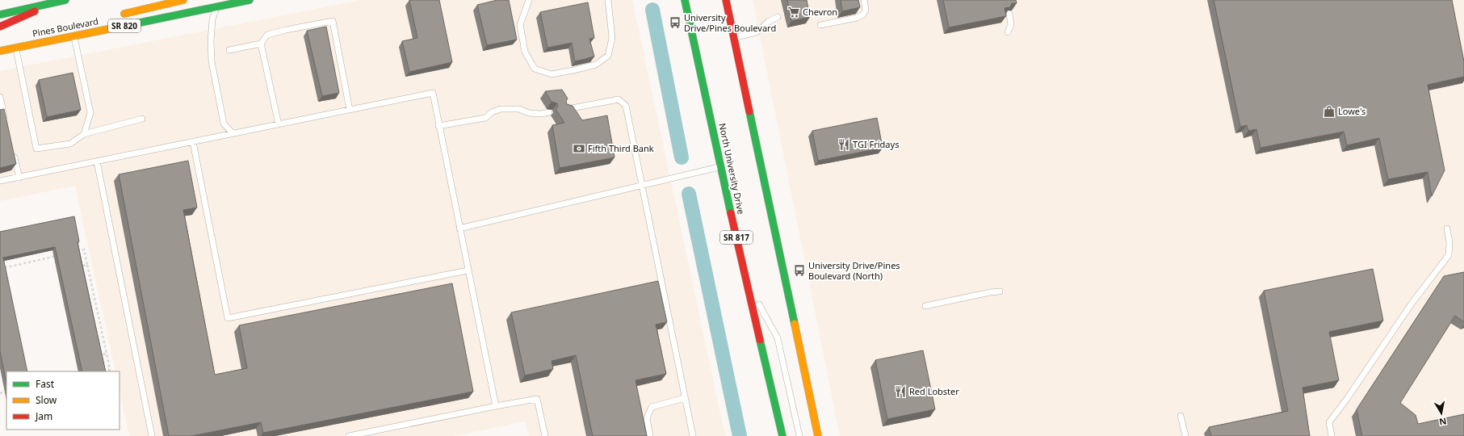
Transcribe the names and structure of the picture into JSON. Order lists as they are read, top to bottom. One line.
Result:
{"streets":{"main road":["SR 820","Pines Boulevard","North University Drive","SR 817"]},"places":{"supermarket":["Chevron"],"bus stop":["University Drive/Pines Boulevard","University Drive/Pines Boulevard (North)"],"shop":["Lowe's"],"restaurant":["TGI Fridays","Red Lobster"],"bank":["Fifth Third Bank"]},"legend":["Fast","Slow","Jam"],"north":"bottom"}
